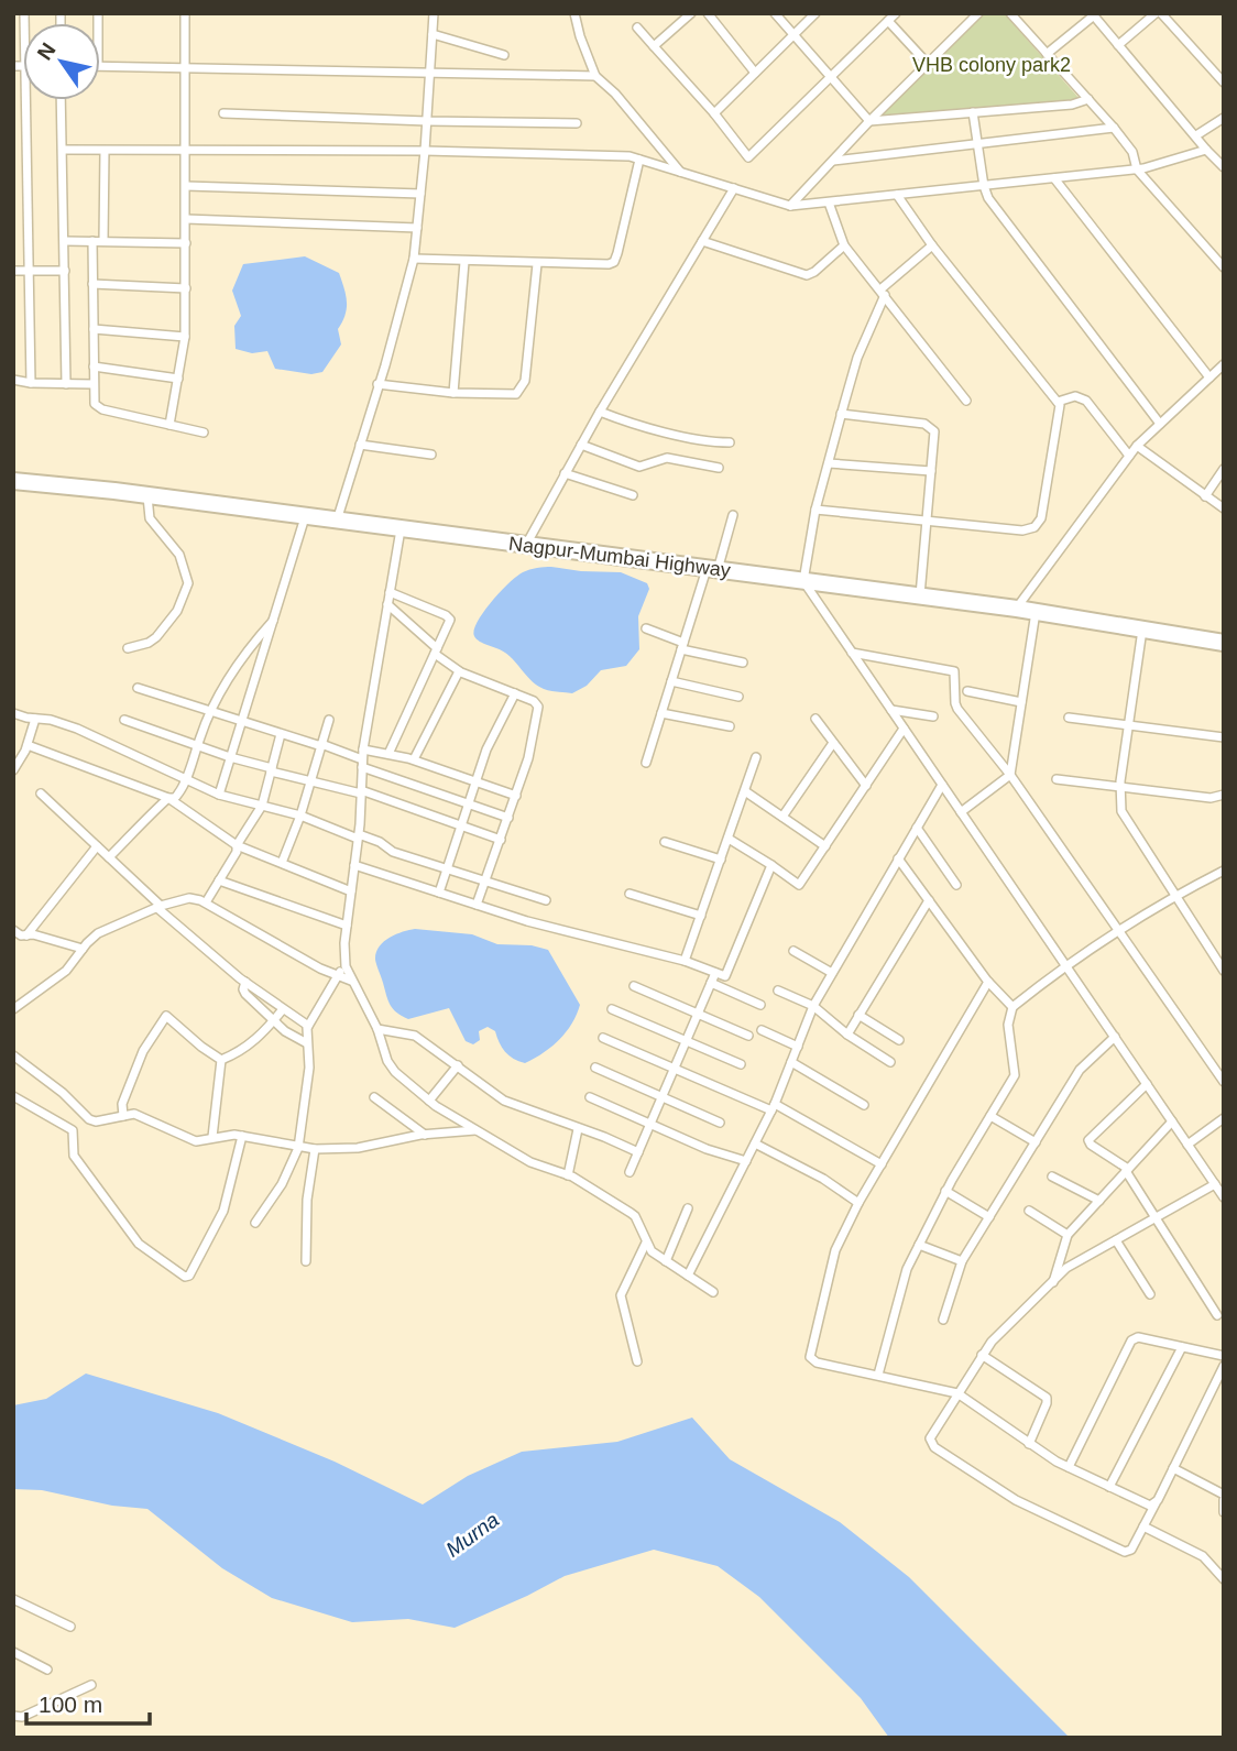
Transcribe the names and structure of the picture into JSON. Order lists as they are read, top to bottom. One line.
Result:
{"streets":{"highway":["Nagpur-Mumbai Highway"]},"water":["Murna"],"parks":["VHB colony park2"],"scale_bar":"100 m","north":"top left"}
